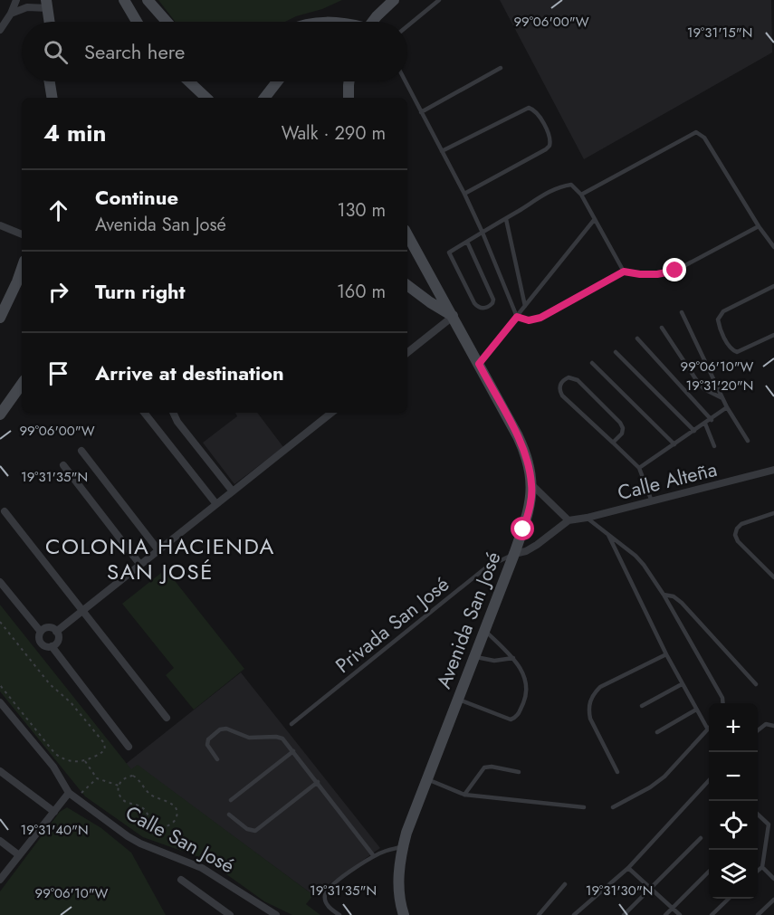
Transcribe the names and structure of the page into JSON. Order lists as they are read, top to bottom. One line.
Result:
{"streets":{"main road":["Avenida San José"],"street":["Calle Alteña","Calle San José"],"lane":["Privada San José"]},"crossings":[["Calle Alteña","Avenida San José"],["Calle Alteña","Privada San José"],["Avenida San José","Privada San José"]],"districts":["COLONIA HACIENDA SAN JOSÉ"],"page":{"search":"Search here","heading":["4 min","Walk · 290 m"],"list":[["Continue","Avenida San José","130 m"],["Turn right","160 m"],"Arrive at destination"],"map_buttons":["+","−"]},"coordinates":["99°06'00\"W","19°31'15\"N","99°06'10\"W","19°31'20\"N","19°31'35\"N","19°31'40\"N","19°31'30\"N"]}
